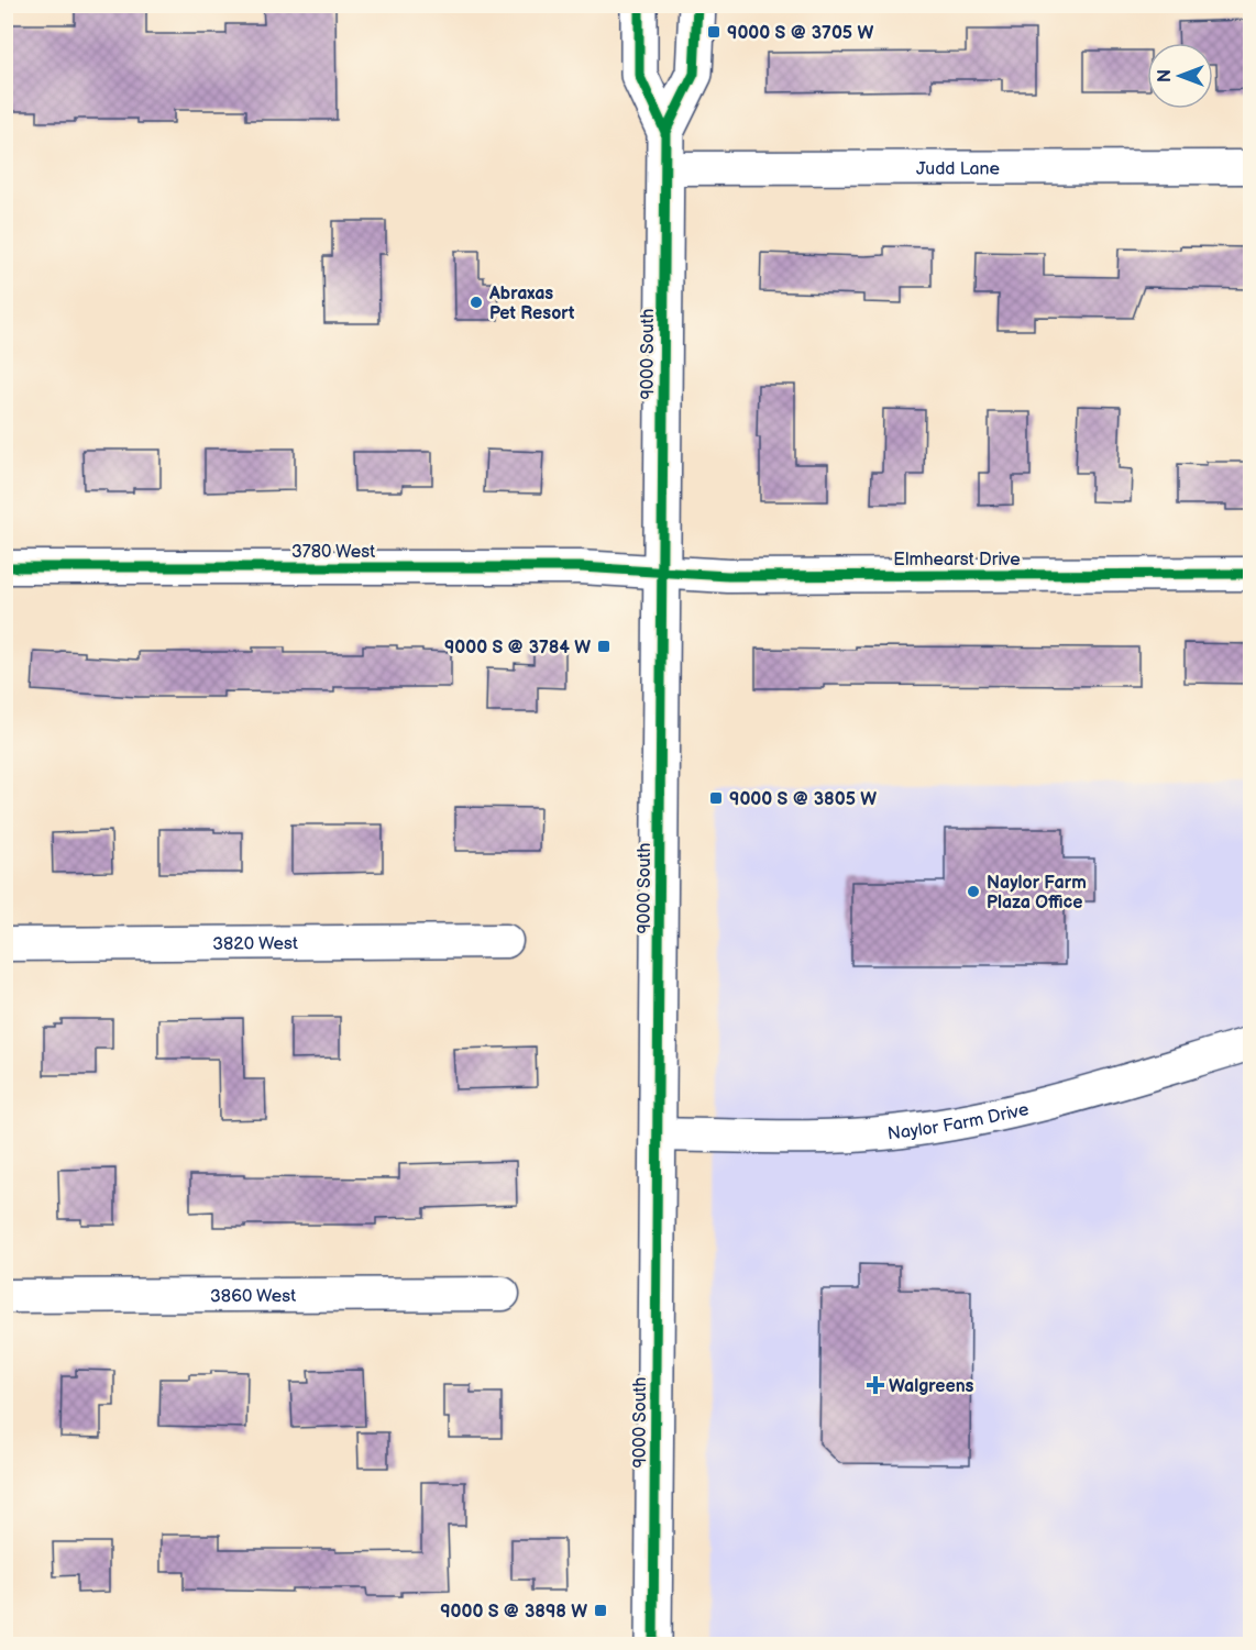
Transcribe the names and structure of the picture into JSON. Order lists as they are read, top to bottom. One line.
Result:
{"streets":{"main road":["9000 South"],"street":["Judd Lane","3780 West","Elmhearst Drive","3820 West","Naylor Farm Drive","3860 West"]},"crossings":[["Judd Lane","9000 South"],["9000 South","3780 West"],["9000 South","Elmhearst Drive"],["9000 South","Naylor Farm Drive"],["3780 West","Elmhearst Drive"]],"places":{"transit":["9000 S @ 3705 W","9000 S @ 3784 W","9000 S @ 3805 W","9000 S @ 3898 W"],"other":["Abraxas Pet Resort","Naylor Farm Plaza Office"],"health":["Walgreens"]},"north":"left"}
